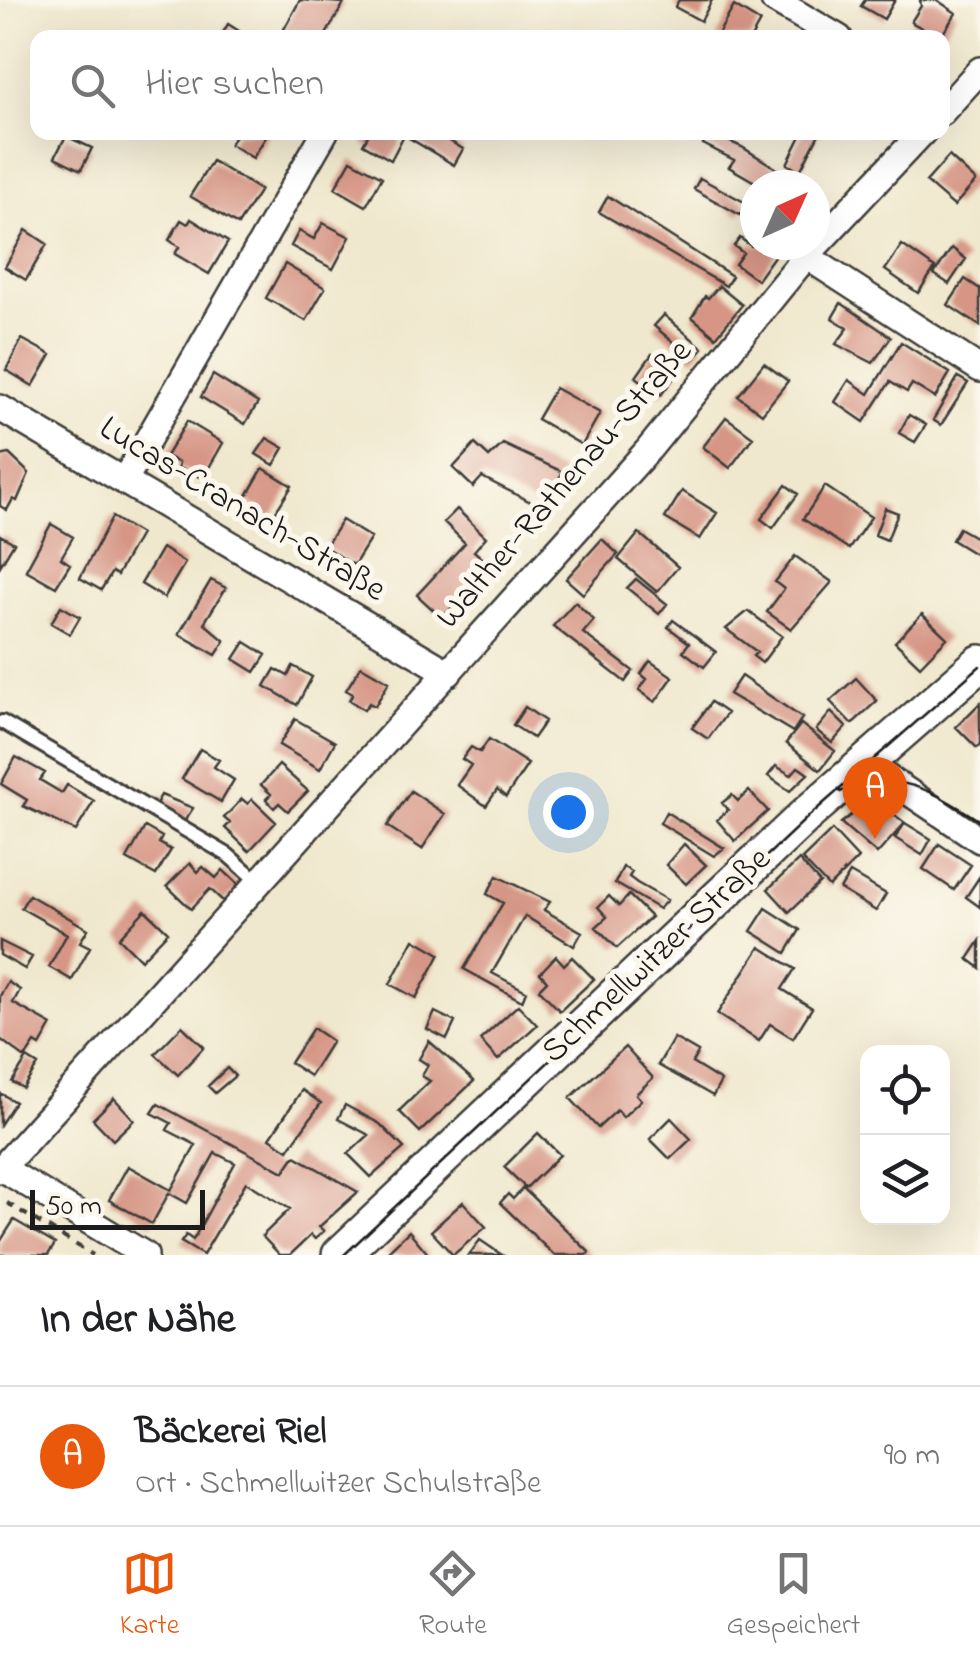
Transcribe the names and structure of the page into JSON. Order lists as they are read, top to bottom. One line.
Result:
{"streets":{"street":["Walther-Rathenau-Straße","Lucas-Cranach-Straße","Schmellwitzer Straße"]},"crossings":[["Walther-Rathenau-Straße","Lucas-Cranach-Straße"]],"scale_bar":"50 m","north":"top right","page":{"search":"Hier suchen","pins":"A","scale":"50 m","heading":"In der Nähe","list":[{"mark":"A","name":"Bäckerei Riel","note":"Ort · Schmellwitzer Schulstraße","value":"90 m"}],"nav":["Karte","Route","Gespeichert"]}}
